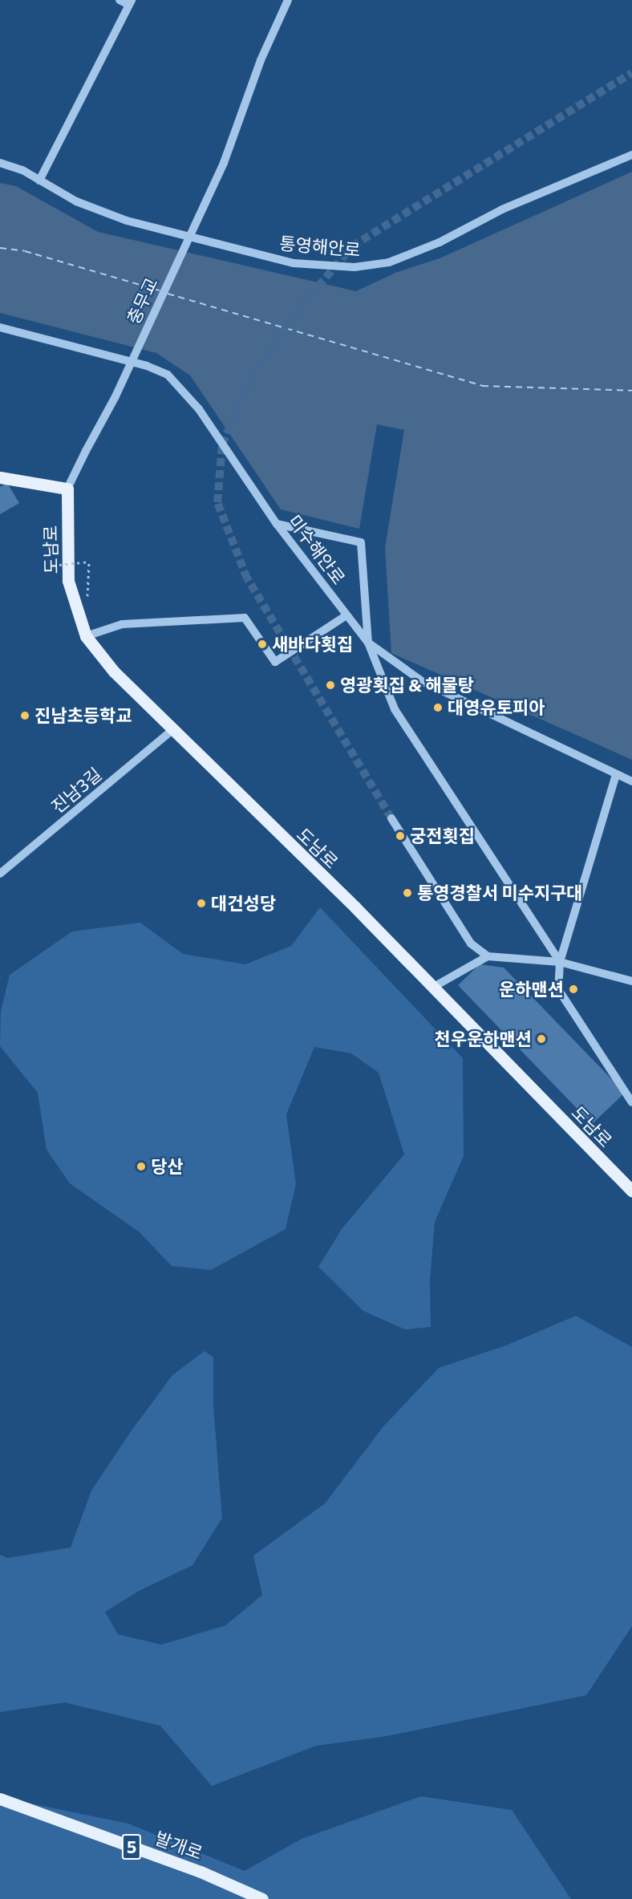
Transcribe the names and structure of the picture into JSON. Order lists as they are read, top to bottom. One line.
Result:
{"streets":{"main road":["도남로","발개로","5"],"street":["통영해안로","충무교","미수해안로","진남3길"]},"crossings":[["충무교","도남로"],["도남로","진남3길"]],"places":["새바다횟집","영광횟집 & 해물탕","대영유토피아","진남초등학교","궁전횟집","통영경찰서 미수지구대","대건성당","운하맨션","천우운하맨션","당산"]}
